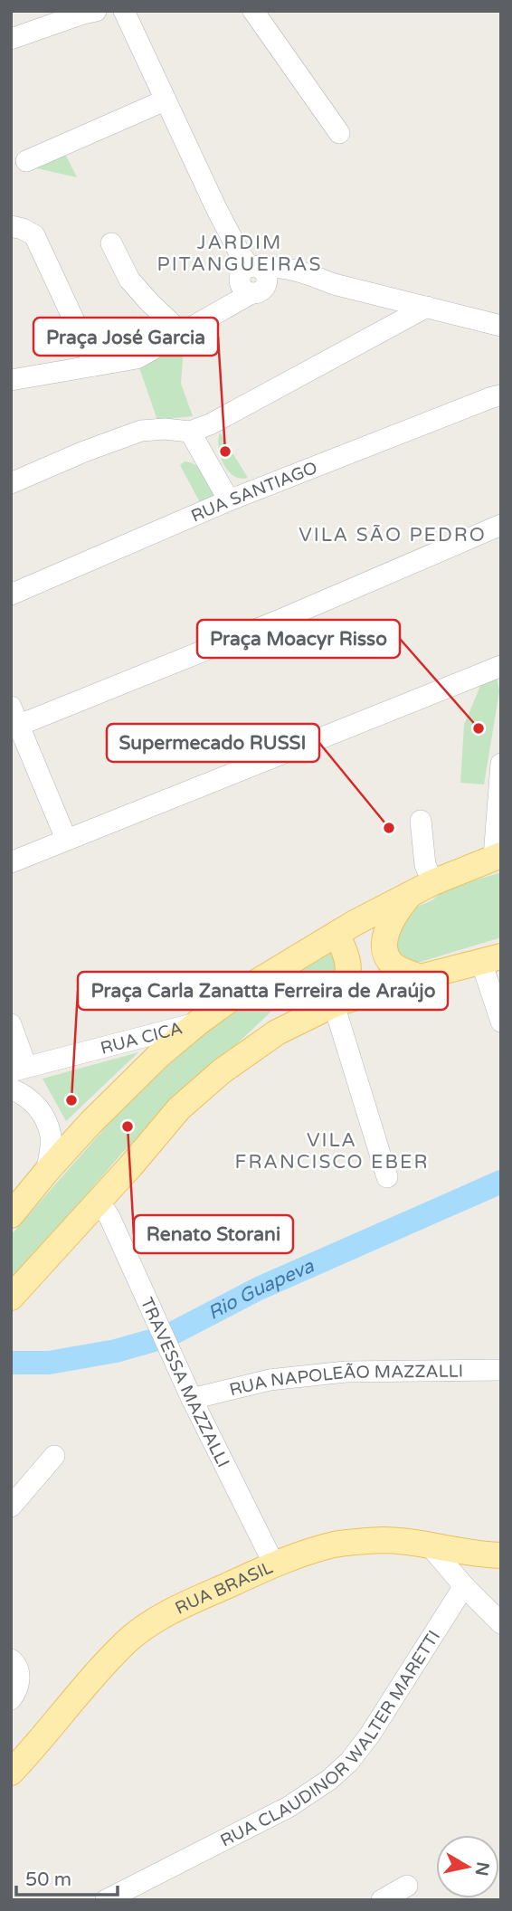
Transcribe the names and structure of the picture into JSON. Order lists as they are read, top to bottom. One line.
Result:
{"streets":{"main road":["RUA BRASIL"],"street":["RUA SANTIAGO","RUA CICA","TRAVESSA MAZZALLI","RUA NAPOLEÃO MAZZALLI","RUA CLAUDINOR WALTER MARETTI"]},"crossings":[["TRAVESSA MAZZALLI","RUA NAPOLEÃO MAZZALLI"],["TRAVESSA MAZZALLI","RUA BRASIL"]],"districts":["JARDIM PITANGUEIRAS","VILA SÃO PEDRO","VILA FRANCISCO EBER"],"water":["Rio Guapeva"],"places":["Praça José Garcia","Praça Moacyr Risso","Supermecado RUSSI","Praça Carla Zanatta Ferreira de Araújo","Renato Storani"],"scale_bar":"50 m","north":"right"}
